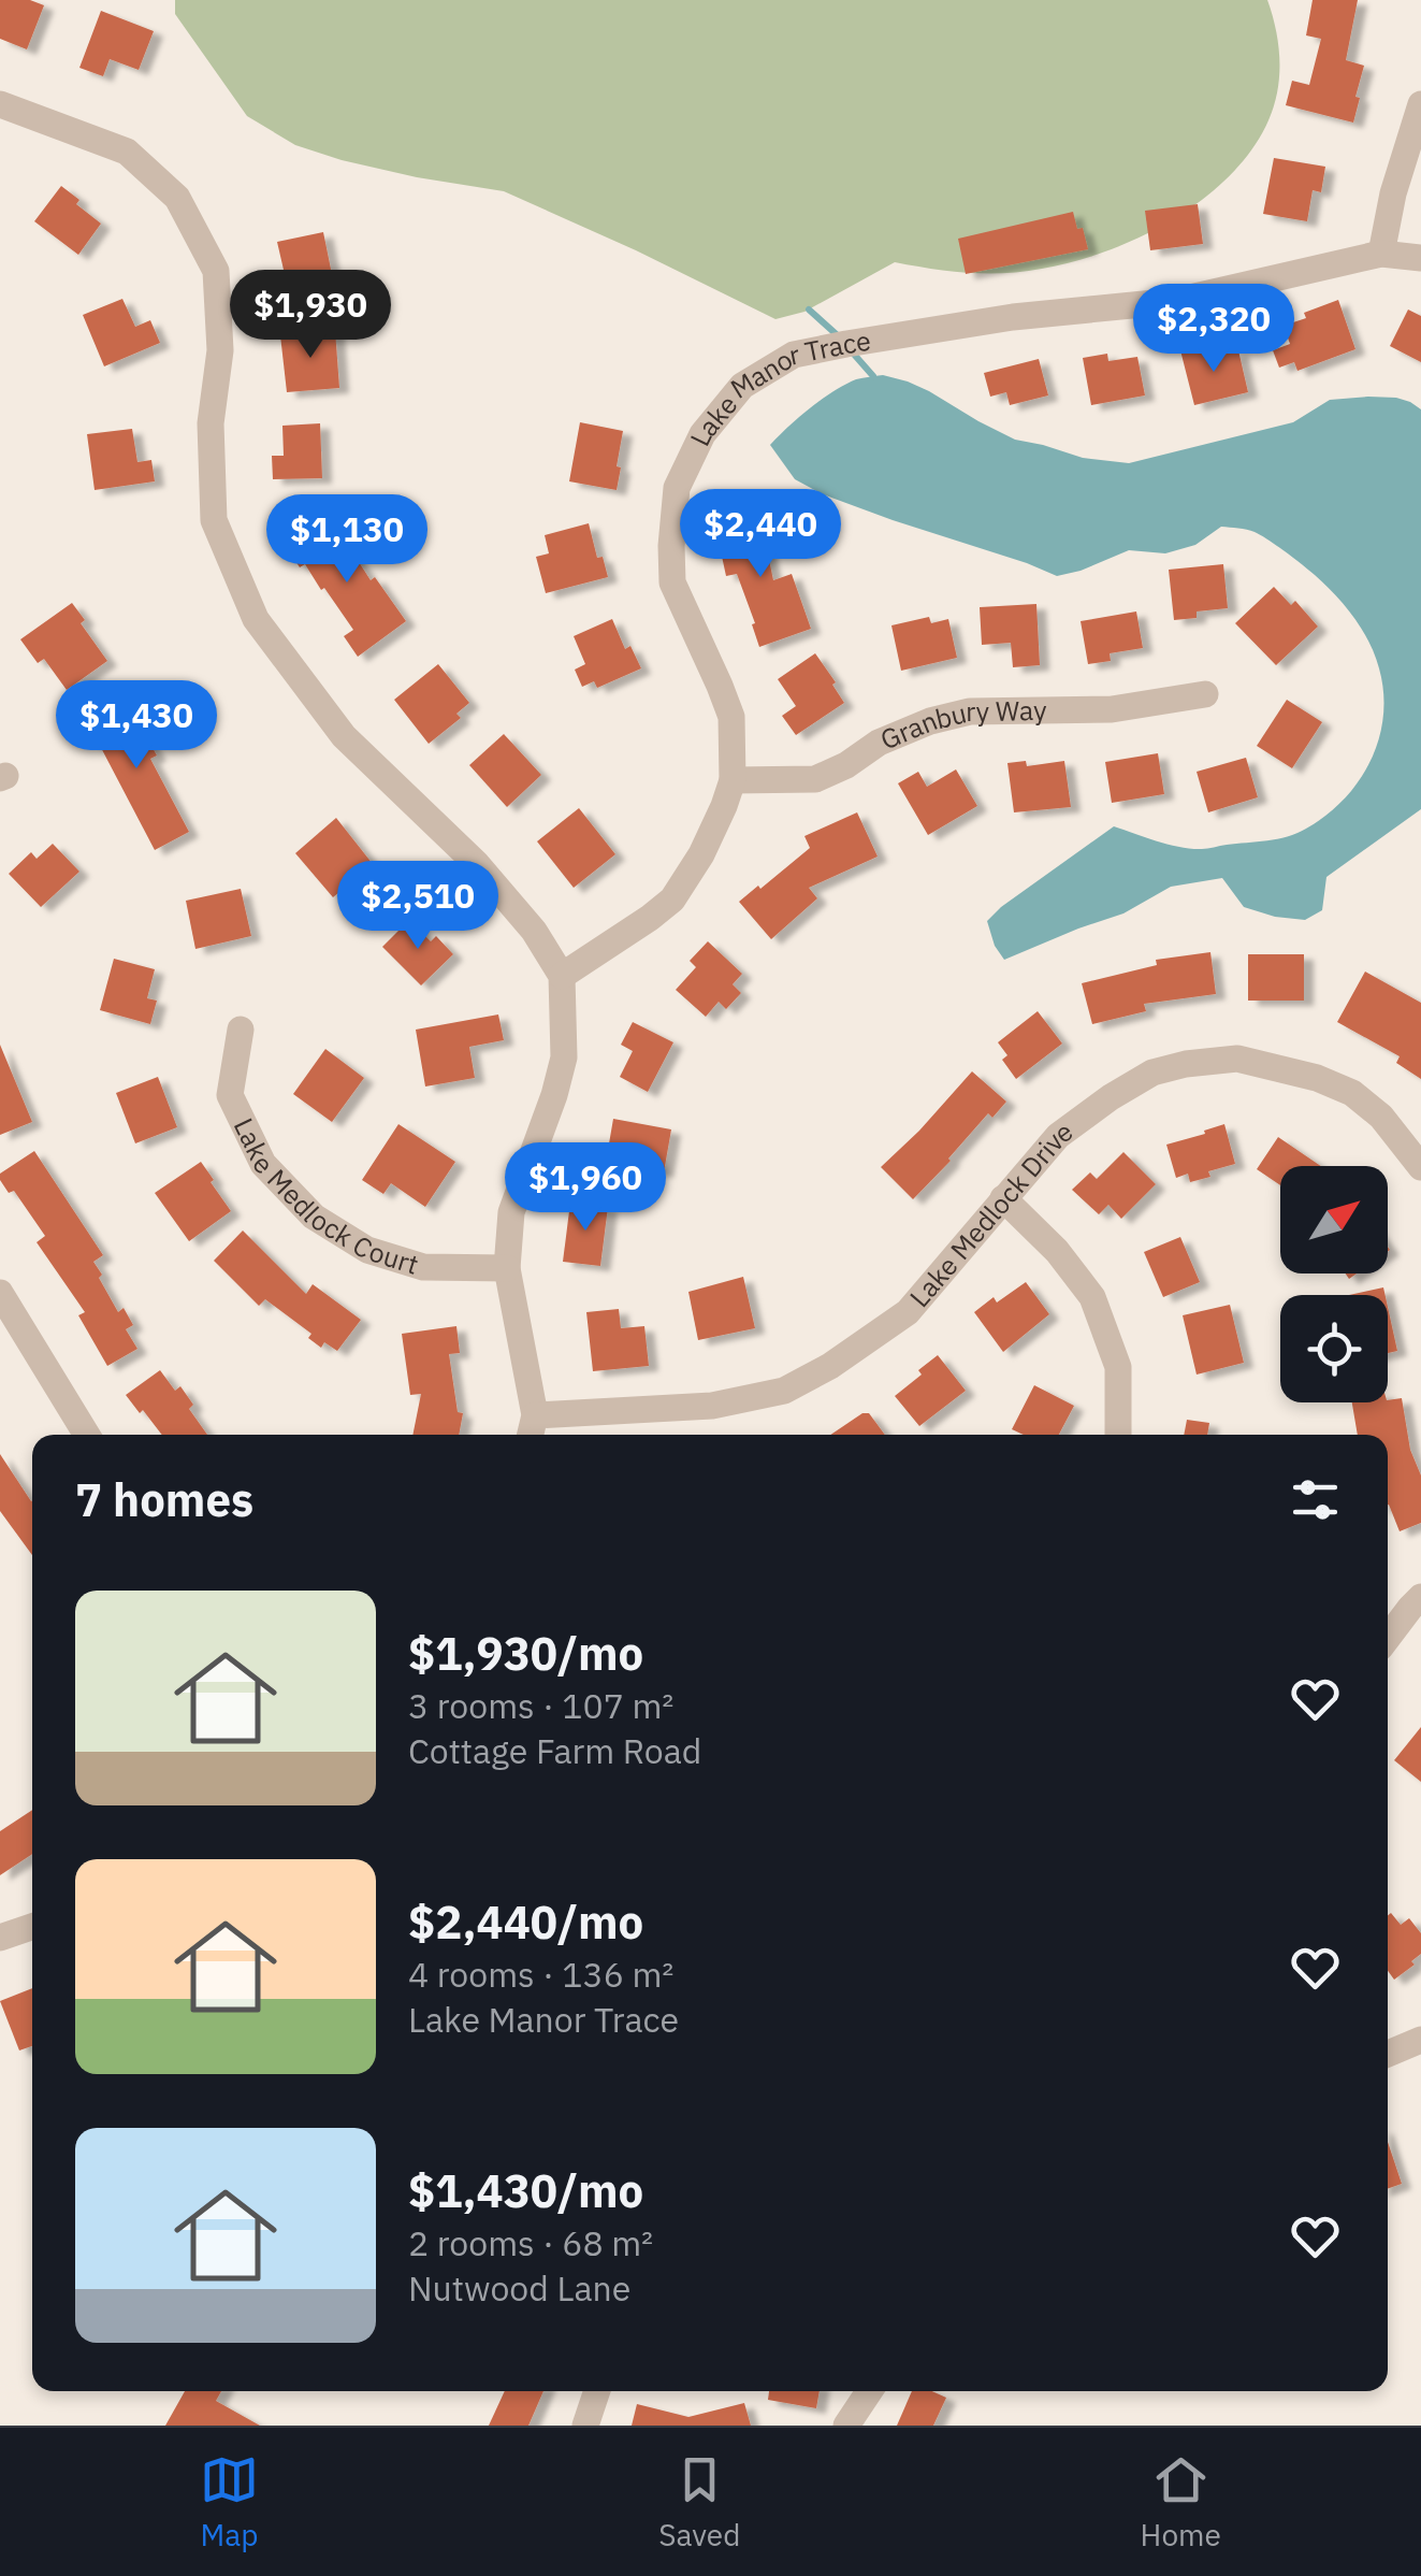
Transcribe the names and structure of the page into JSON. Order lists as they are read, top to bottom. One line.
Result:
{"streets":{"street":["Lake Manor Trace","Granbury Way","Lake Medlock Court","Lake Medlock Drive"]},"crossings":[["Lake Manor Trace","Granbury Way"]],"north":"top right","page":{"price":["$1,930","$2,320","$2,440","$1,130","$1,430","$2,510","$1,960"],"heading":"7 homes","list":[{"name":"$1,930/mo","note":"3 rooms · 107 m² · Cottage Farm Road"},{"name":"$2,440/mo","note":"4 rooms · 136 m² · Lake Manor Trace"},{"name":"$1,430/mo","note":"2 rooms · 68 m² · Nutwood Lane"}],"tabs":["Map","Saved","Home"]}}
